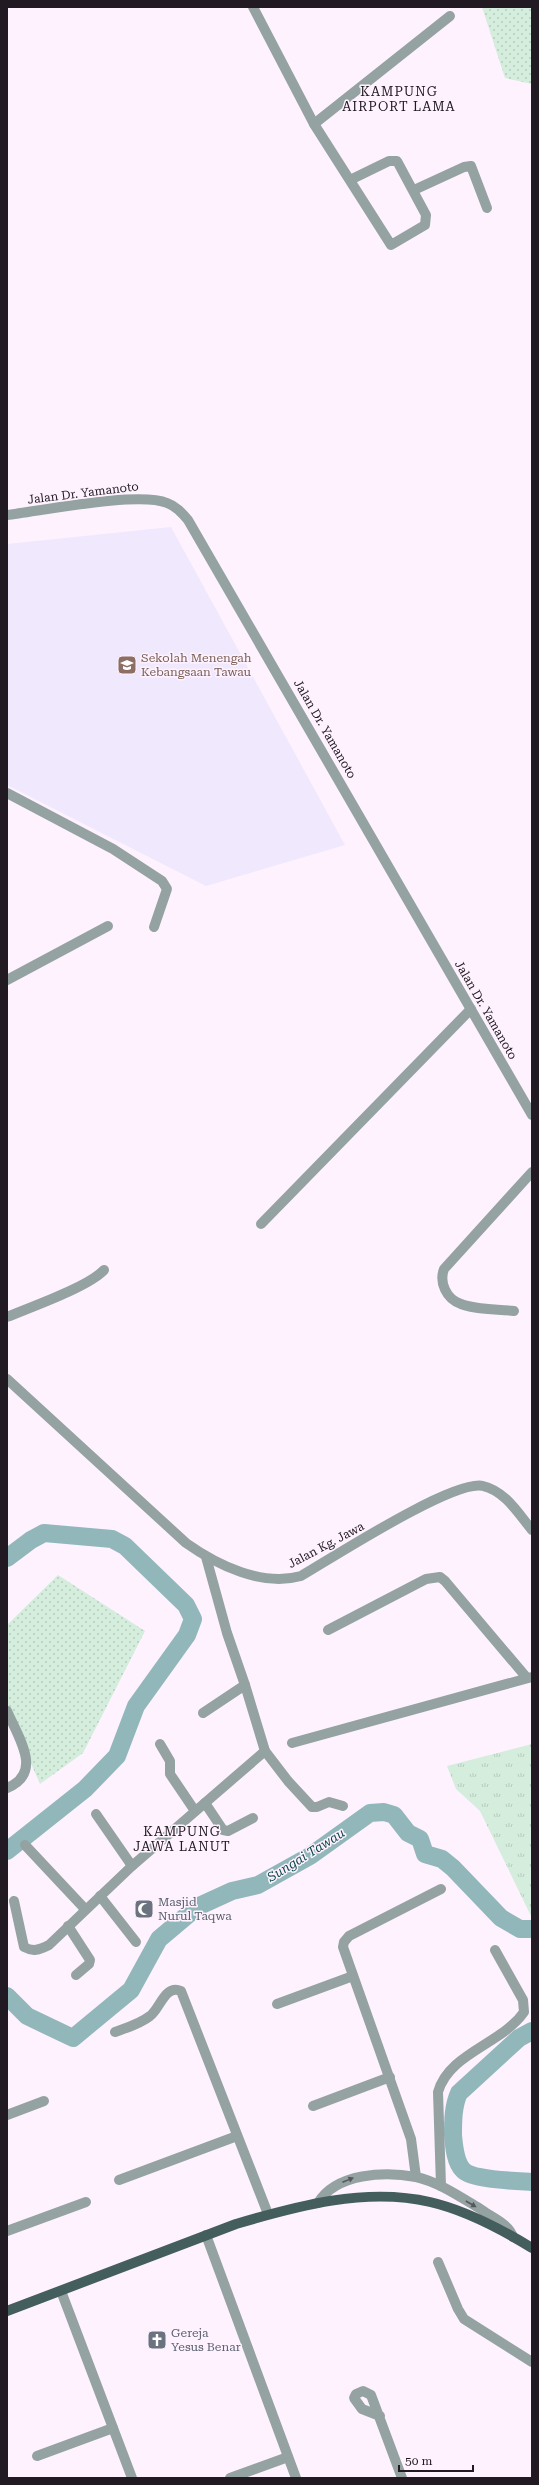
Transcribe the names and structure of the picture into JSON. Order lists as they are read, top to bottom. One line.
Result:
{"streets":{"street":["Jalan Dr. Yamanoto","Jalan Kg. Jawa"]},"districts":["KAMPUNG AIRPORT LAMA","KAMPUNG JAWA LANUT"],"water":["Sungai Tawau"],"places":{"school or university":["Sekolah Menengah Kebangsaan Tawau"],"mosque":["Masjid Nurul Taqwa"],"church":["Gereja Yesus Benar"]},"scale_bar":"50 m"}
